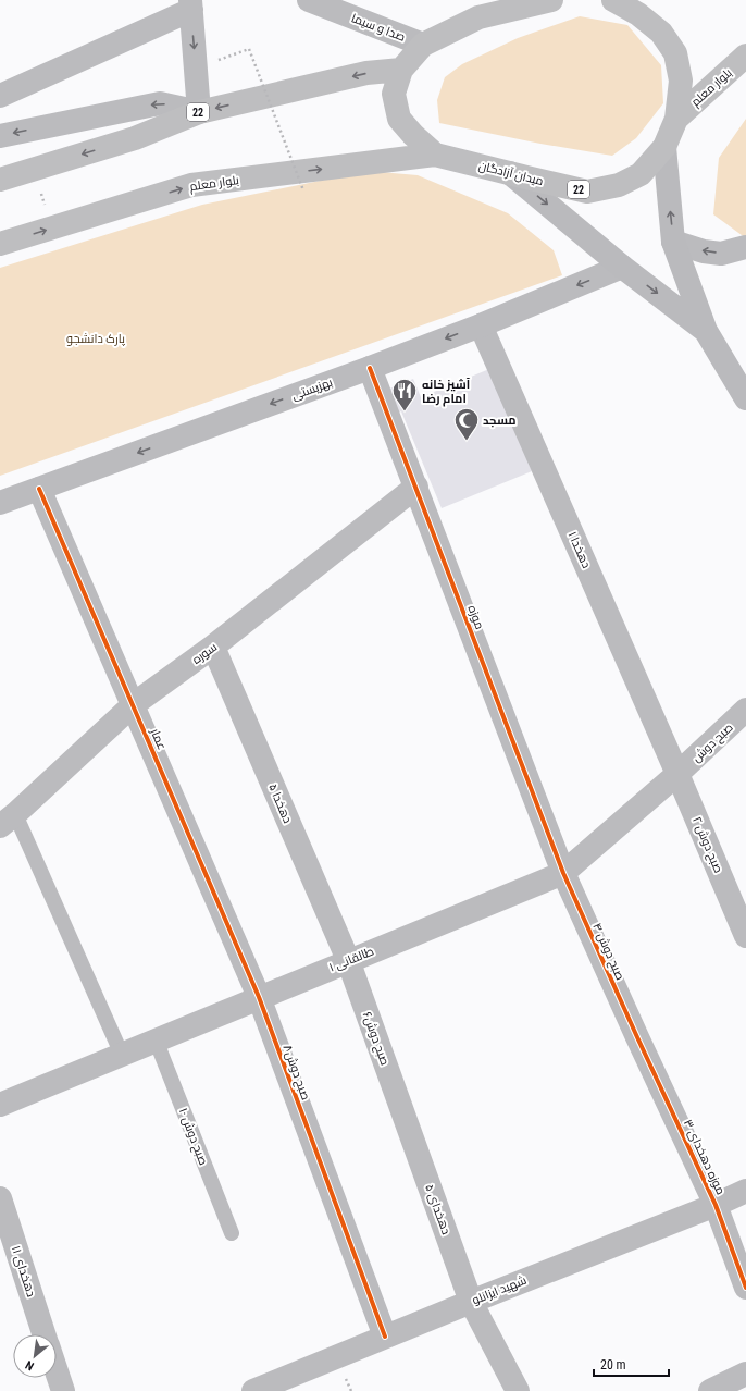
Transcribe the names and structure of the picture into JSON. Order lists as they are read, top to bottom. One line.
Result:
{"streets":{"main road":["بلوار معلم","22","میدان آزادگان"],"street":["صدا و سیما","بهزیستی","دهخدا ۱","موزه","سوره","عمار","صبح دوش","دهخدا ۵","صبح دوش ۲","صبح دوش ۴","طالقانی ۱","صبح دوش۶","صبح دوش۸","موزه دهخدای ۳","دهخدای ۵","دهخدای ۱۱","شهید ایزانلو"],"lane":["صبح دوش ۱۰"]},"crossings":[["صدا و سیما","میدان آزادگان"],["بلوار معلم","میدان آزادگان"],["22","میدان آزادگان"],["بهزیستی","دهخدا ۱"],["بهزیستی","موزه"],["بهزیستی","عمار"],["دهخدا ۱","صبح دوش"],["دهخدا ۱","صبح دوش ۲"],["دهخدا ۱","طالقانی ۱"],["موزه","سوره"],["موزه","صبح دوش ۴"],["موزه","طالقانی ۱"],["سوره","عمار"],["سوره","دهخدا ۵"],["عمار","طالقانی ۱"],["عمار","صبح دوش۸"],["صبح دوش","صبح دوش ۲"],["صبح دوش","طالقانی ۱"],["دهخدا ۵","طالقانی ۱"],["دهخدا ۵","صبح دوش۶"],["صبح دوش ۲","طالقانی ۱"],["صبح دوش ۴","طالقانی ۱"],["صبح دوش ۴","موزه دهخدای ۳"],["طالقانی ۱","صبح دوش۶"],["طالقانی ۱","صبح دوش۸"],["طالقانی ۱","صبح دوش ۱۰"],["صبح دوش۶","دهخدای ۵"],["صبح دوش۸","شهید ایزانلو"],["موزه دهخدای ۳","شهید ایزانلو"],["دهخدای ۵","شهید ایزانلو"]],"one_way":["بهزیستی"],"parks":["پارک دانشجو"],"places":{"restaurant":["آشپز خانه امام رضا"],"mosque":["مسجد"]},"scale_bar":"20 m","north":"bottom left"}
